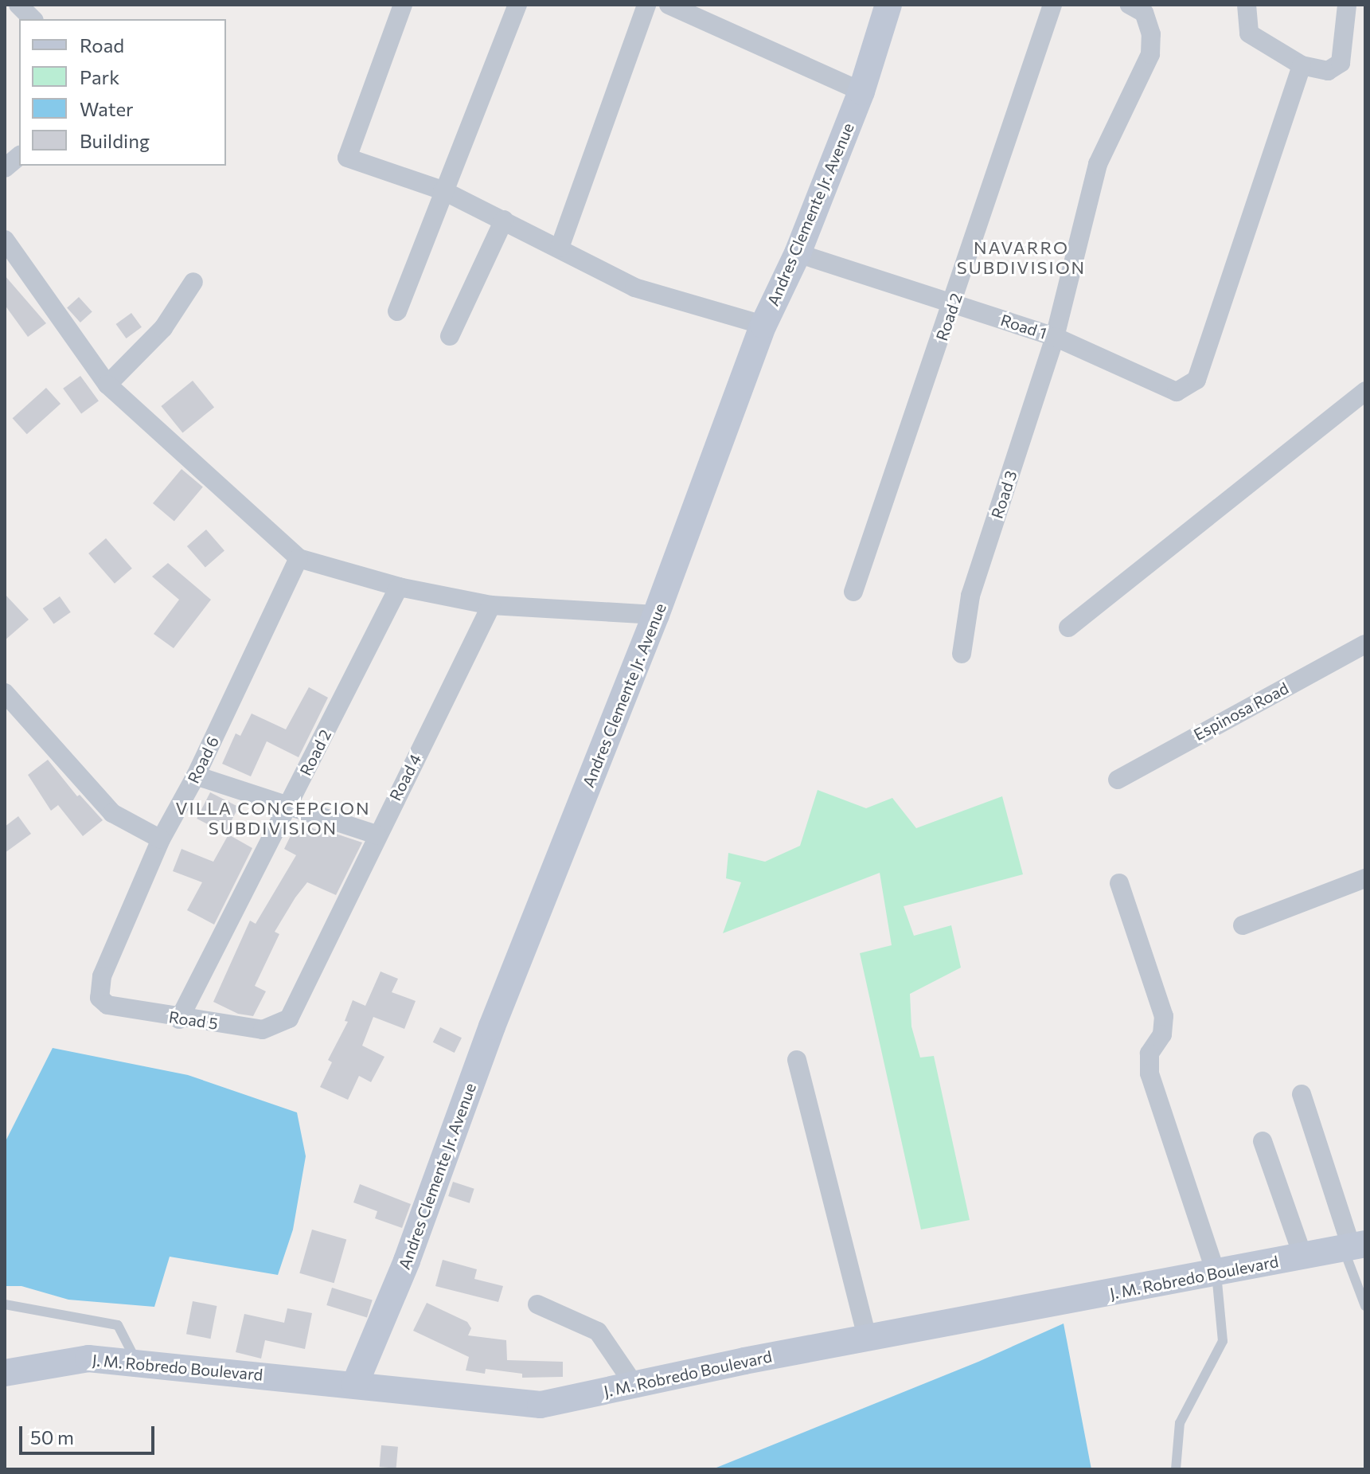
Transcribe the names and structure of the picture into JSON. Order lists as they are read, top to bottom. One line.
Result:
{"streets":{"main road":["Andres Clemente Jr. Avenue","J. M. Robredo Boulevard"],"street":["Road 2","Road 1","Road 3","Espinosa Road","Road 6","Road 4","Road 5"]},"crossings":[["Andres Clemente Jr. Avenue","Road 1"],["Andres Clemente Jr. Avenue","J. M. Robredo Boulevard"],["Road 2","Road 1"],["Road 2","Road 5"],["Road 1","Road 3"],["Road 6","Road 5"],["Road 4","Road 5"]],"districts":["NAVARRO SUBDIVISION","VILLA CONCEPCION SUBDIVISION"],"legend":["Road","Park","Water","Building"],"scale_bar":"50 m"}
